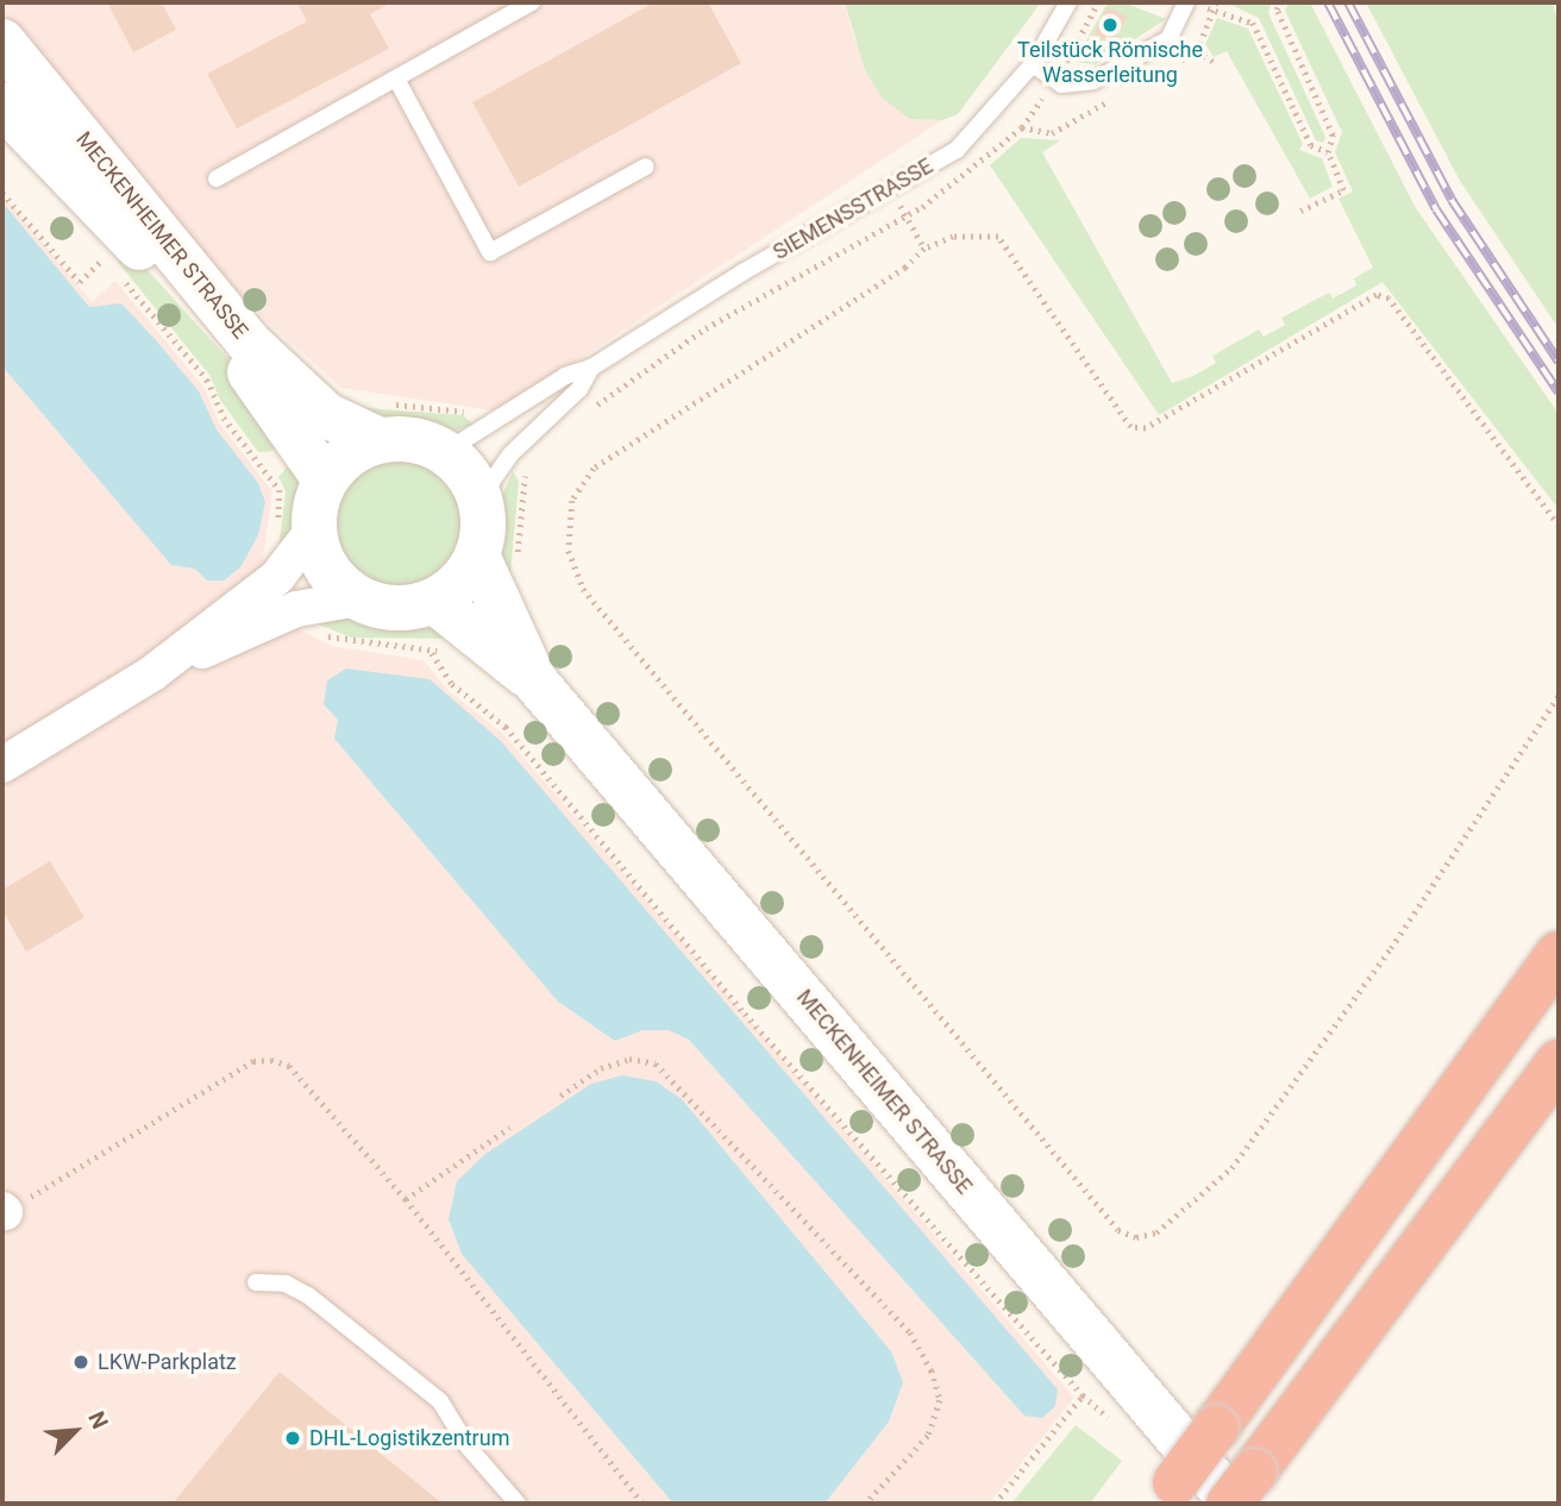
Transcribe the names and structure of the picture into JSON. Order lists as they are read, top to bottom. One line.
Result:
{"streets":{"main road":["MECKENHEIMER STRASSE"],"lane":["SIEMENSSTRASSE"]},"places":["Teilstück Römische Wasserleitung","LKW-Parkplatz","DHL-Logistikzentrum"],"north":"top right"}
